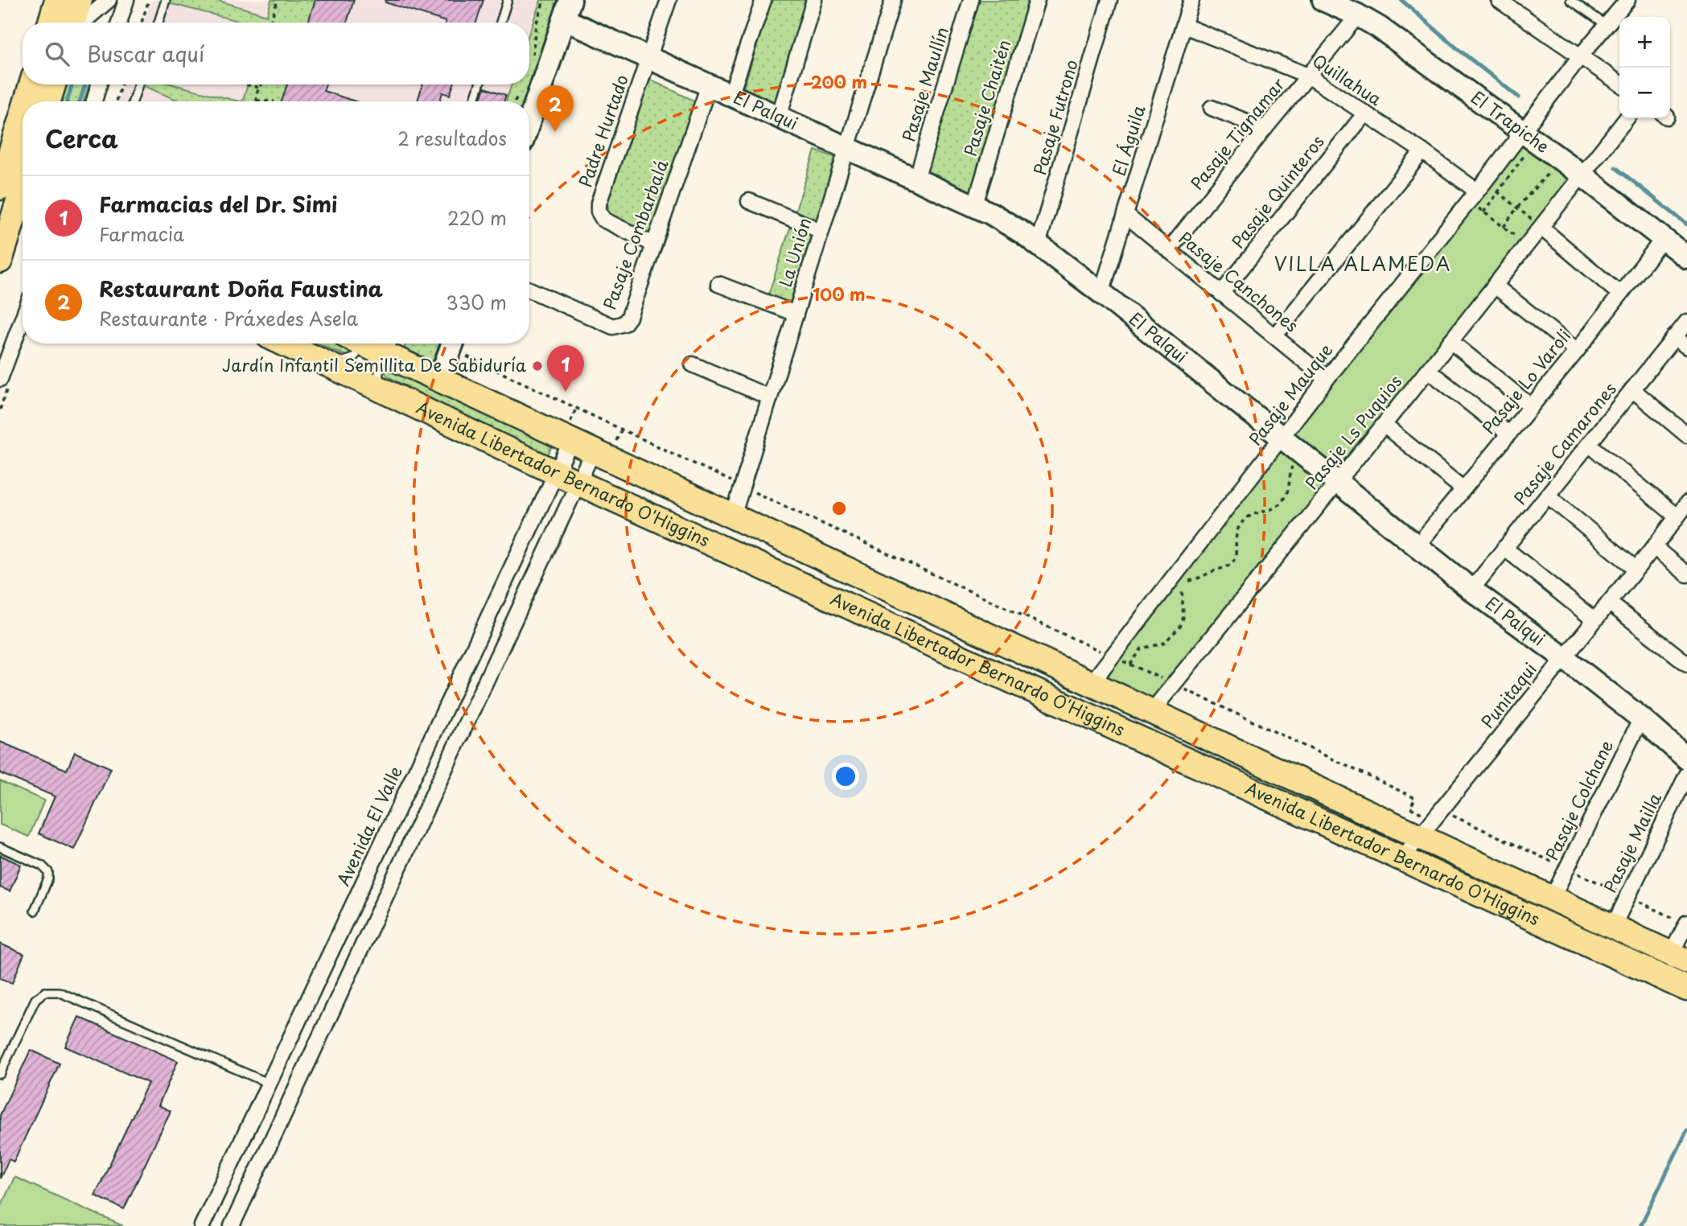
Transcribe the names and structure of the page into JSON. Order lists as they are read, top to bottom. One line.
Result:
{"streets":{"main road":["Avenida Libertador Bernardo O'Higgins"],"street":["Quillahua","Pasaje Maullín","Pasaje Chaitén","El Palqui","Pasaje Futrono","El Trapiche","Padre Hurtado","Pasaje Tignamar","El Águila","Pasaje Quinteros","Pasaje Combarbalá","La Unión","Pasaje Canchones","Pasaje Lo Varoli","Pasaje Mauque","Pasaje Ls Puquios","Pasaje Camarones","Punitaqui","Pasaje Colchane","Avenida El Valle","Pasaje Mailla"]},"crossings":[["Quillahua","Pasaje Tignamar"],["Quillahua","El Águila"],["Quillahua","Pasaje Quinteros"],["Quillahua","Pasaje Mauque"],["Pasaje Maullín","El Palqui"],["Pasaje Chaitén","El Palqui"],["El Palqui","Pasaje Futrono"],["El Palqui","Padre Hurtado"],["El Palqui","El Águila"],["El Palqui","Pasaje Combarbalá"],["El Palqui","La Unión"],["El Palqui","Pasaje Lo Varoli"],["El Palqui","Pasaje Mauque"],["El Palqui","Pasaje Ls Puquios"],["El Palqui","Pasaje Camarones"],["El Palqui","Punitaqui"],["El Palqui","Pasaje Colchane"],["El Trapiche","Pasaje Tignamar"],["El Trapiche","Pasaje Lo Varoli"],["El Trapiche","Pasaje Mauque"],["El Trapiche","Pasaje Ls Puquios"],["Padre Hurtado","Pasaje Combarbalá"],["Pasaje Tignamar","Pasaje Canchones"],["El Águila","Pasaje Canchones"],["Pasaje Quinteros","Pasaje Canchones"],["La Unión","Avenida Libertador Bernardo O'Higgins"],["Pasaje Canchones","Pasaje Mauque"],["Pasaje Mauque","Avenida Libertador Bernardo O'Higgins"],["Pasaje Ls Puquios","Avenida Libertador Bernardo O'Higgins"],["Avenida Libertador Bernardo O'Higgins","Punitaqui"],["Avenida Libertador Bernardo O'Higgins","Pasaje Colchane"],["Avenida Libertador Bernardo O'Higgins","Avenida El Valle"],["Avenida Libertador Bernardo O'Higgins","Pasaje Mailla"]],"districts":["VILLA ALAMEDA"],"places":["Jardín Infantil Semillita De Sabiduría"],"page":{"map_buttons":["+","−"],"search":"Buscar aquí","pins":["2","1"],"heading":["Cerca","2 resultados"],"list":[{"mark":"1","name":"Farmacias del Dr. Simi","note":"Farmacia","value":"220 m"},{"mark":"2","name":"Restaurant Doña Faustina","note":"Restaurante · Práxedes Asela","value":"330 m"}]},"rings":["200 m","100 m"]}
